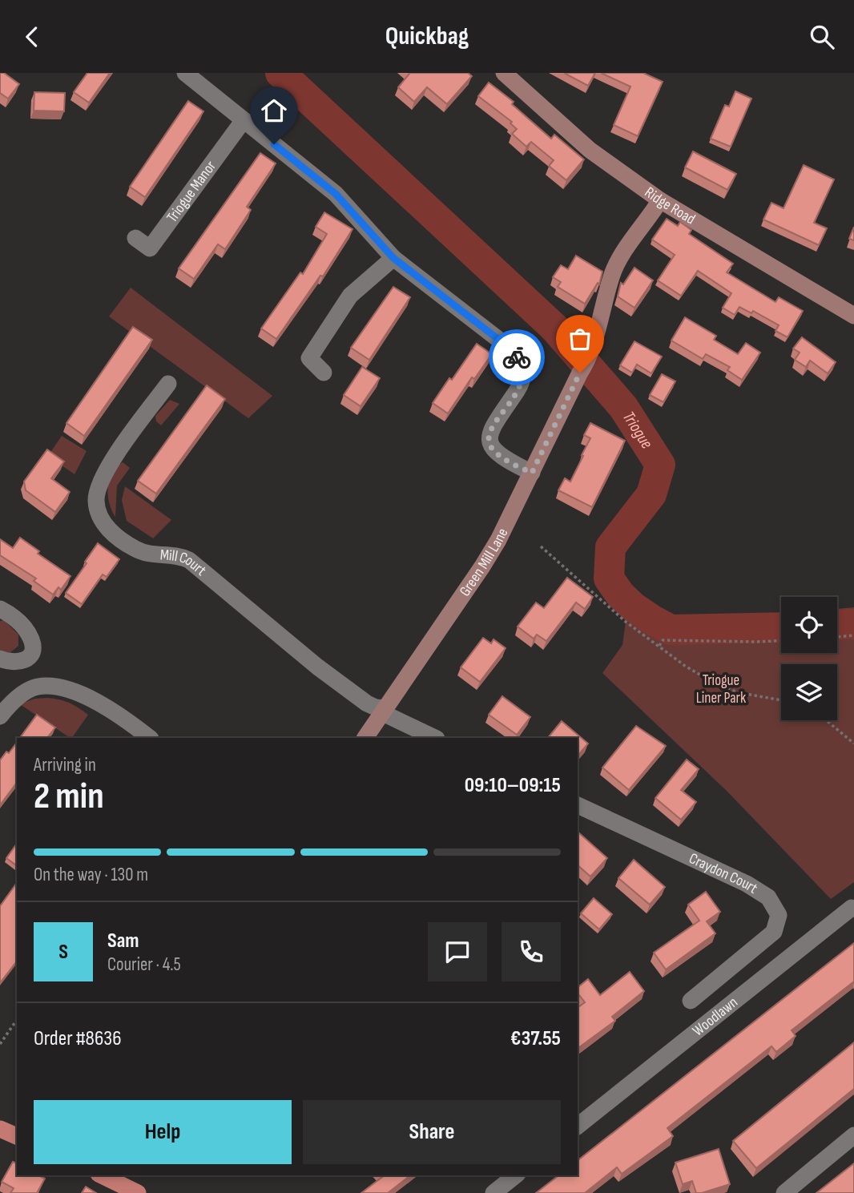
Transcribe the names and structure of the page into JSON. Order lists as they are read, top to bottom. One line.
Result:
{"streets":{"street":["Triogue Manor","Ridge Road","Green Mill Lane","Mill Court","Craydon Court","Woodlawn"]},"crossings":[["Ridge Road","Green Mill Lane"],["Green Mill Lane","Mill Court"]],"water":["Triogue"],"parks":["Triogue Liner Park"],"page":{"header":"Quickbag","heading":["2 min","Arriving in","09:10–09:15"],"panel":["Sam","Courier · 4.5","Order #8636","€37.55"],"bar":"On the way · 130 m","round":"S","buttons":["Help","Share"]}}
